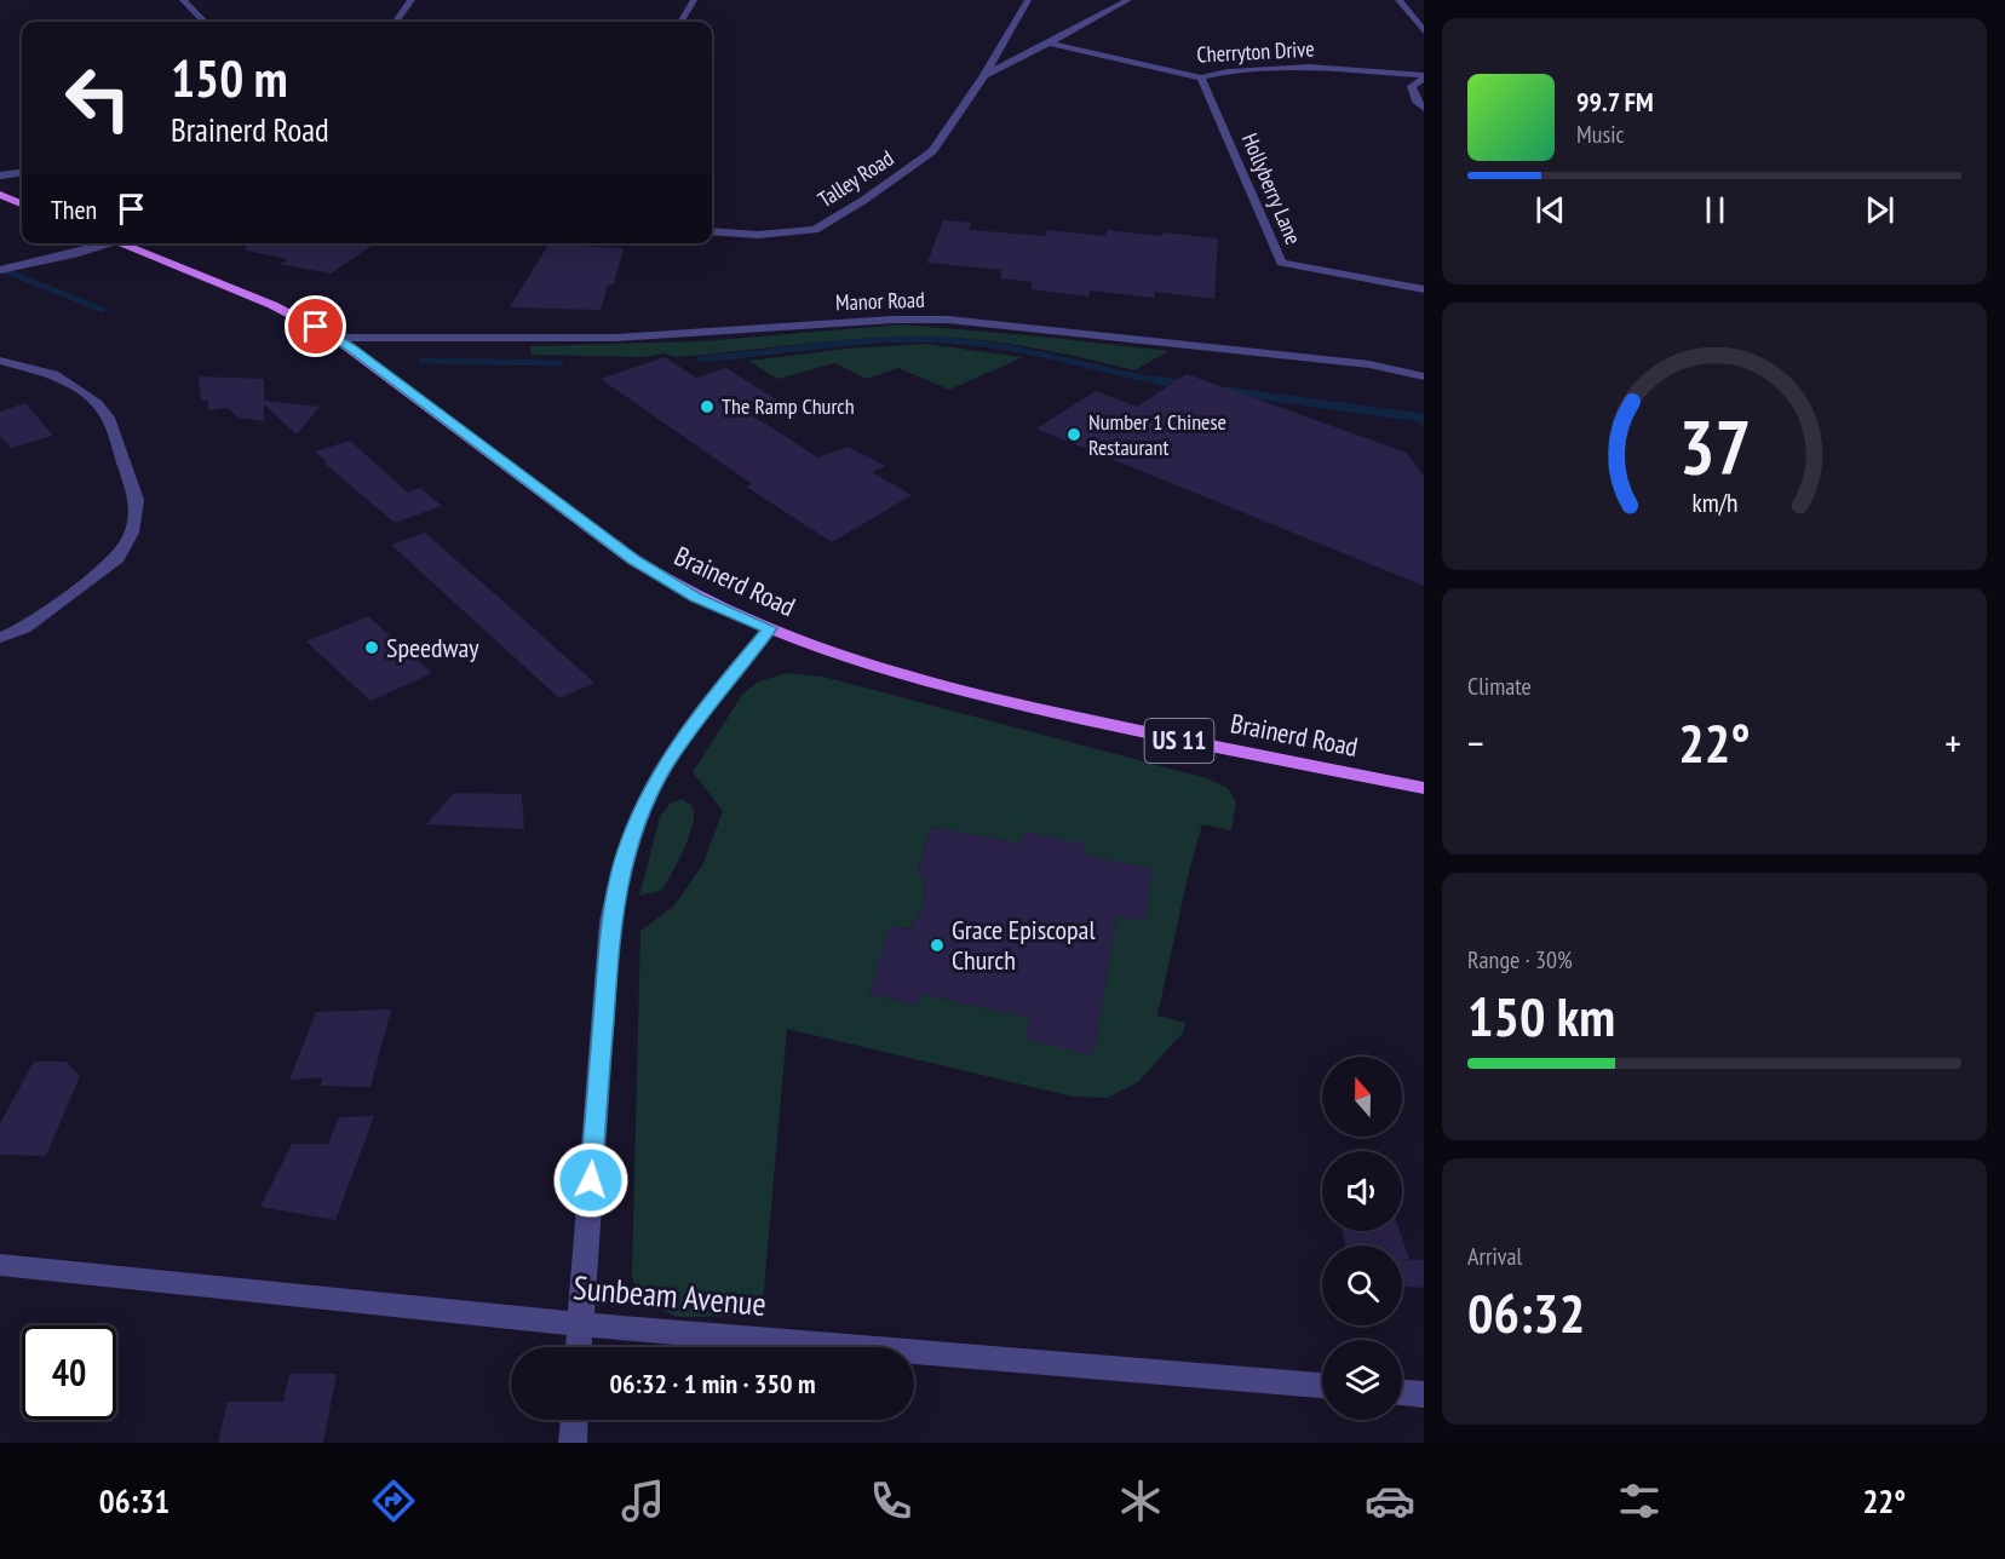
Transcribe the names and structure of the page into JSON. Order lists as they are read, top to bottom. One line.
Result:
{"streets":{"main road":["Brainerd Road","US 11"],"street":["Cherryton Drive","Talley Road","Hollyberry Lane","Manor Road","Sunbeam Avenue"]},"crossings":[["Cherryton Drive","Talley Road"],["Cherryton Drive","Hollyberry Lane"],["Manor Road","Brainerd Road"]],"places":["The Ramp Church","Number 1 Chinese Restaurant","Speedway","Grace Episcopal Church"],"north":"top","page":{"turn":["150 m","Brainerd Road"],"song":["99.7 FM","Music"],"then":"Then","tile":["Climate",["Range · 30%","150 km"],["Arrival","06:32"]],"heat":["−","22°","+"],"limit":"40","trip":"06:32 · 1 min · 350 m","tabs":["06:31","22°"],"gauge":["37","km/h"]}}
